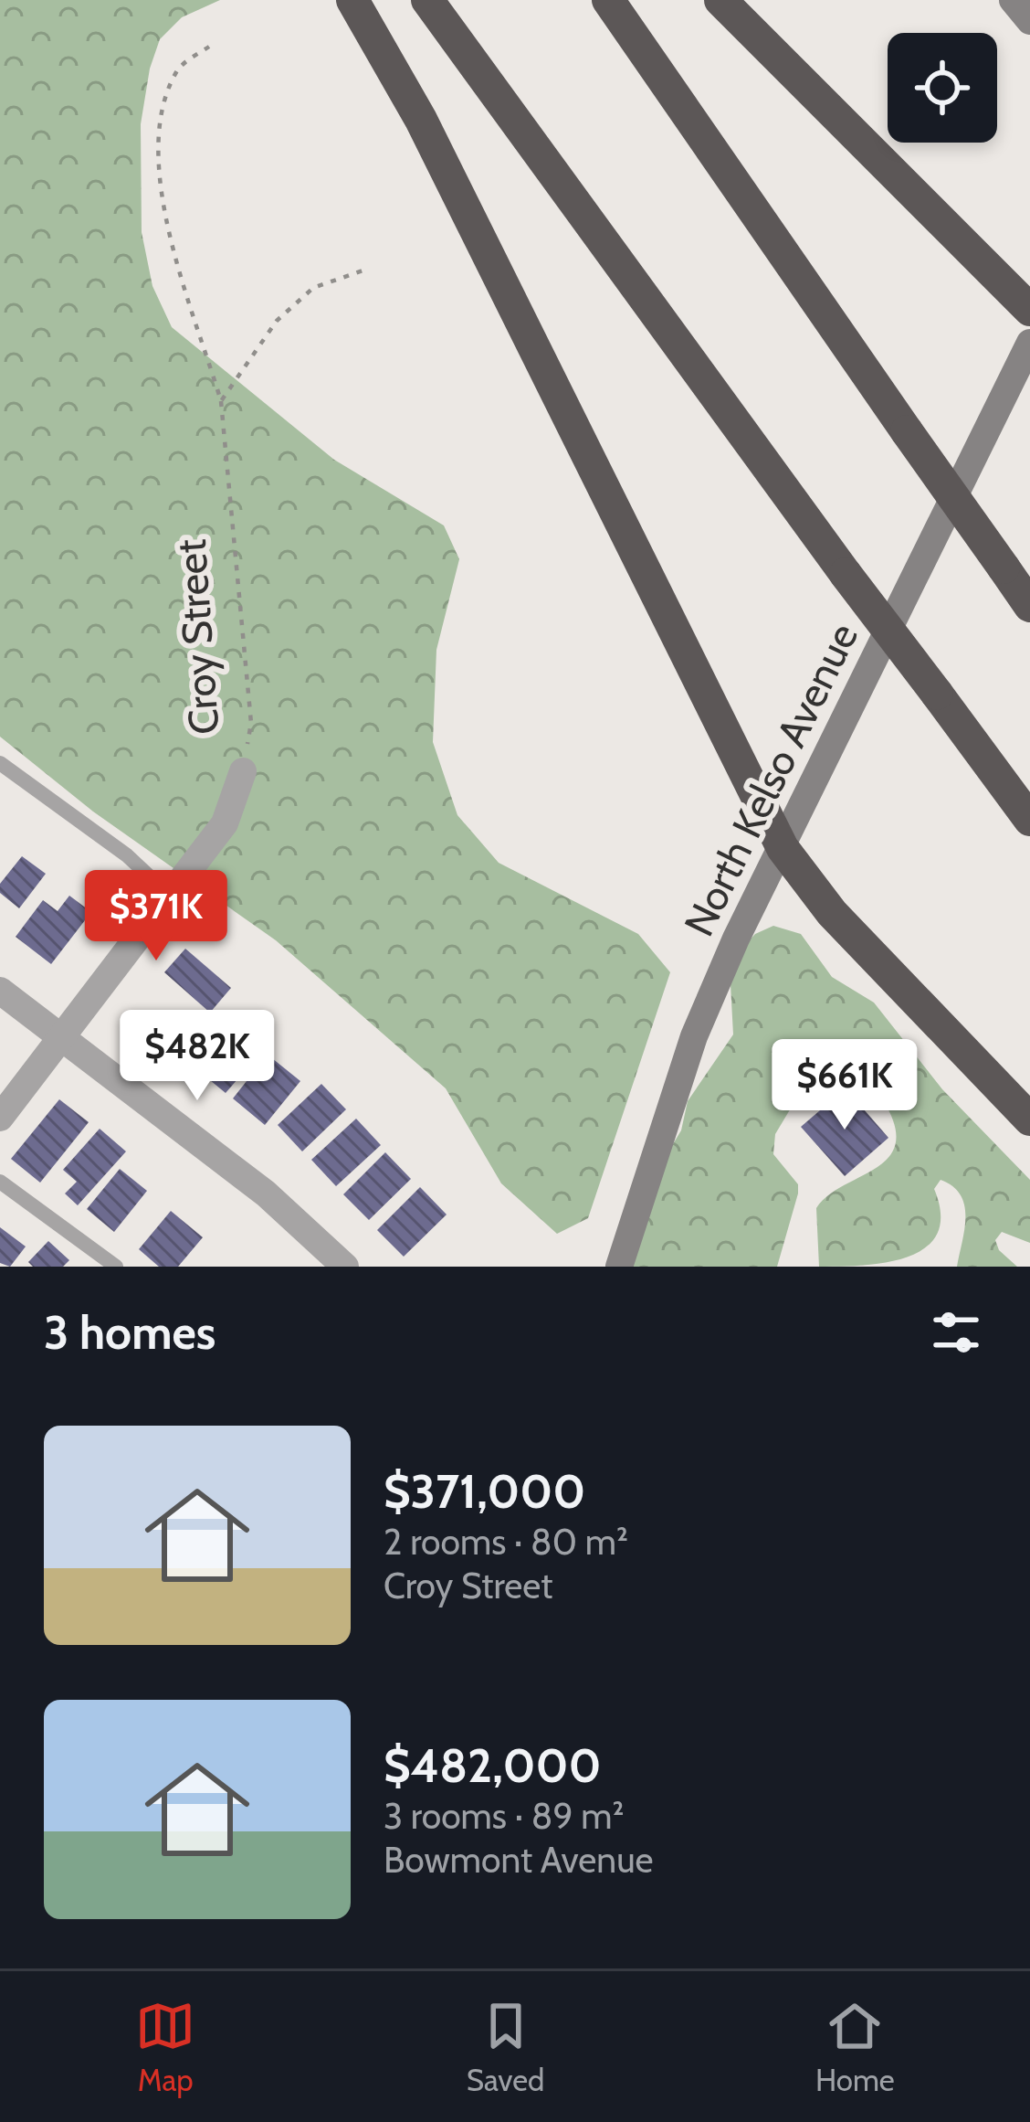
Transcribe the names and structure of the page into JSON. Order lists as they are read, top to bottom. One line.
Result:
{"streets":{"street":["Croy Street","North Kelso Avenue"]},"page":{"price":["$371K","$482K","$661K"],"heading":"3 homes","list":[{"name":"$371,000","note":"2 rooms · 80 m² · Croy Street"},{"name":"$482,000","note":"3 rooms · 89 m² · Bowmont Avenue"}],"tabs":["Map","Saved","Home"]}}
